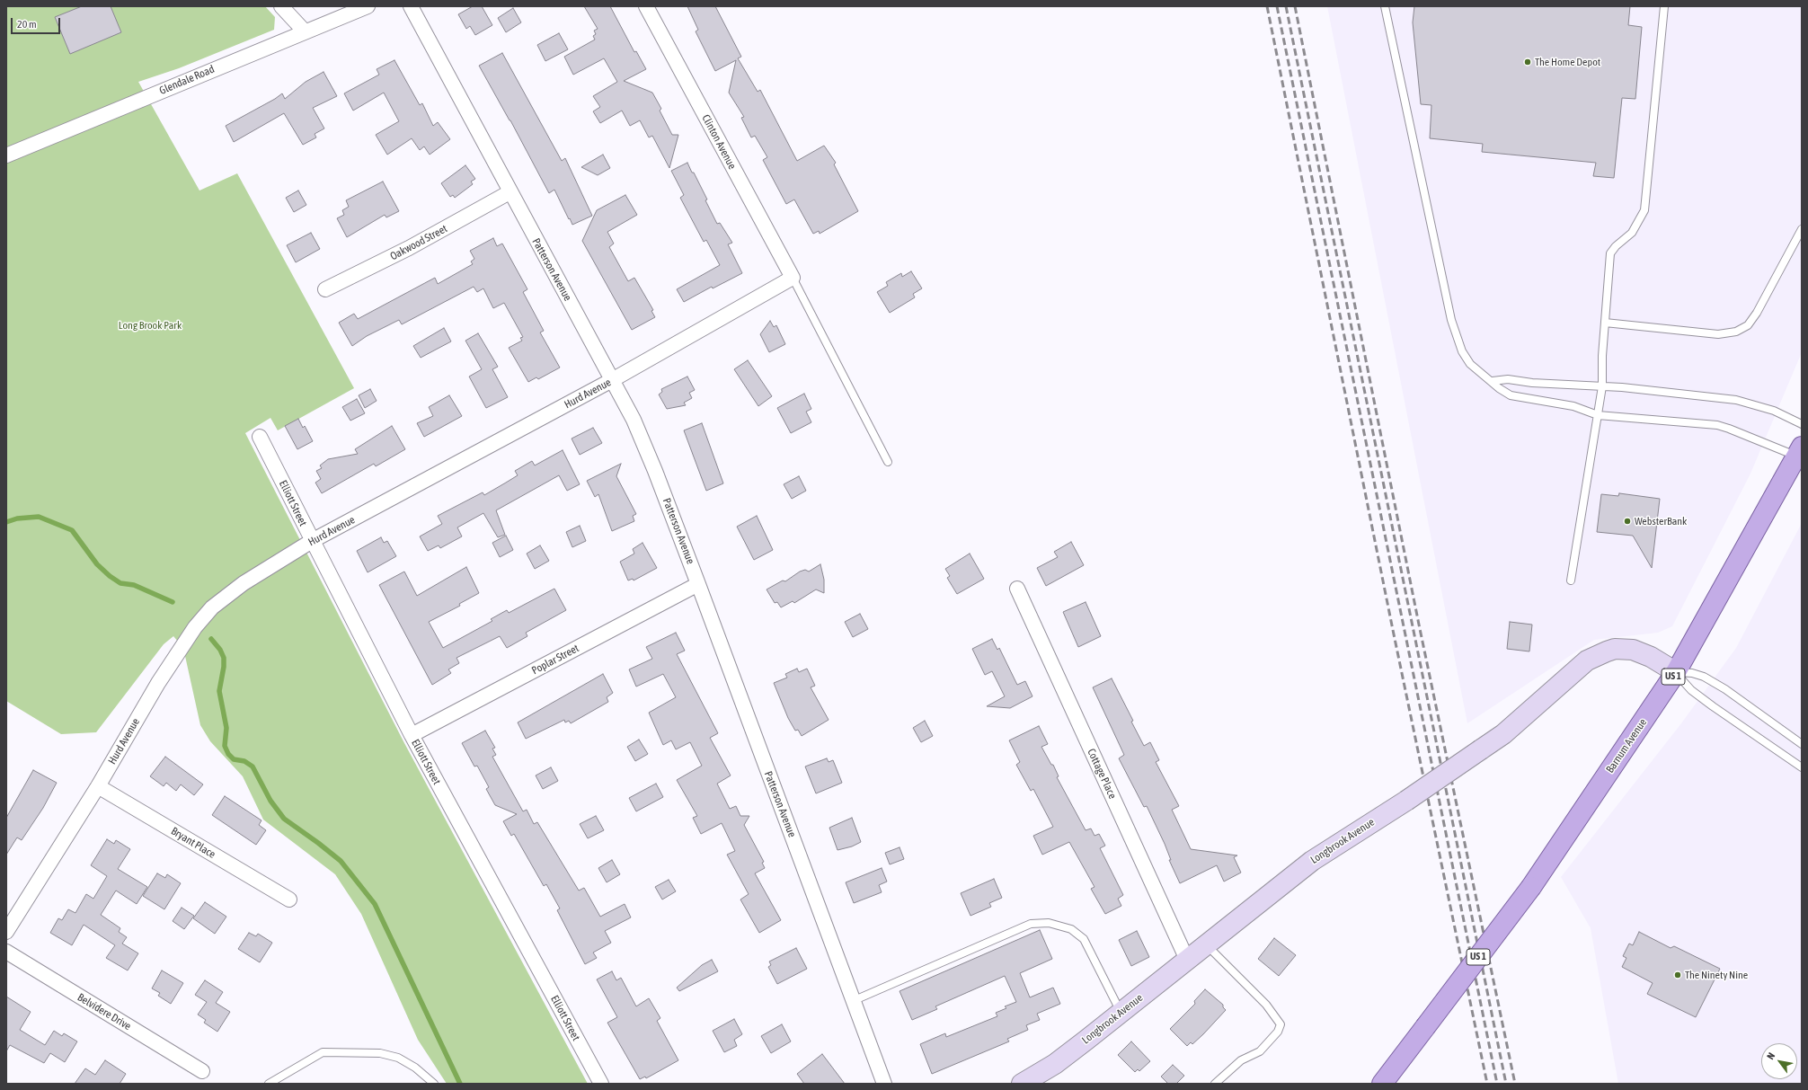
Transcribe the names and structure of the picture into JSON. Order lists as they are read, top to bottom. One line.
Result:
{"streets":{"main road":["US 1","Barnum Avenue"],"street":["Glendale Road","Clinton Avenue","Oakwood Street","Patterson Avenue","Hurd Avenue","Elliott Street","Poplar Street","Cottage Place","Longbrook Avenue","Bryant Place","Belvidere Drive"]},"crossings":[["Clinton Avenue","Hurd Avenue"],["Oakwood Street","Patterson Avenue"],["Patterson Avenue","Hurd Avenue"],["Patterson Avenue","Poplar Street"],["Hurd Avenue","Elliott Street"],["Hurd Avenue","Bryant Place"],["Elliott Street","Poplar Street"],["Barnum Avenue","Longbrook Avenue"],["Cottage Place","Longbrook Avenue"]],"parks":["Long Brook Park"],"places":["The Home Depot","WebsterBank","The Ninety Nine"],"scale_bar":"20 m","north":"top left"}
